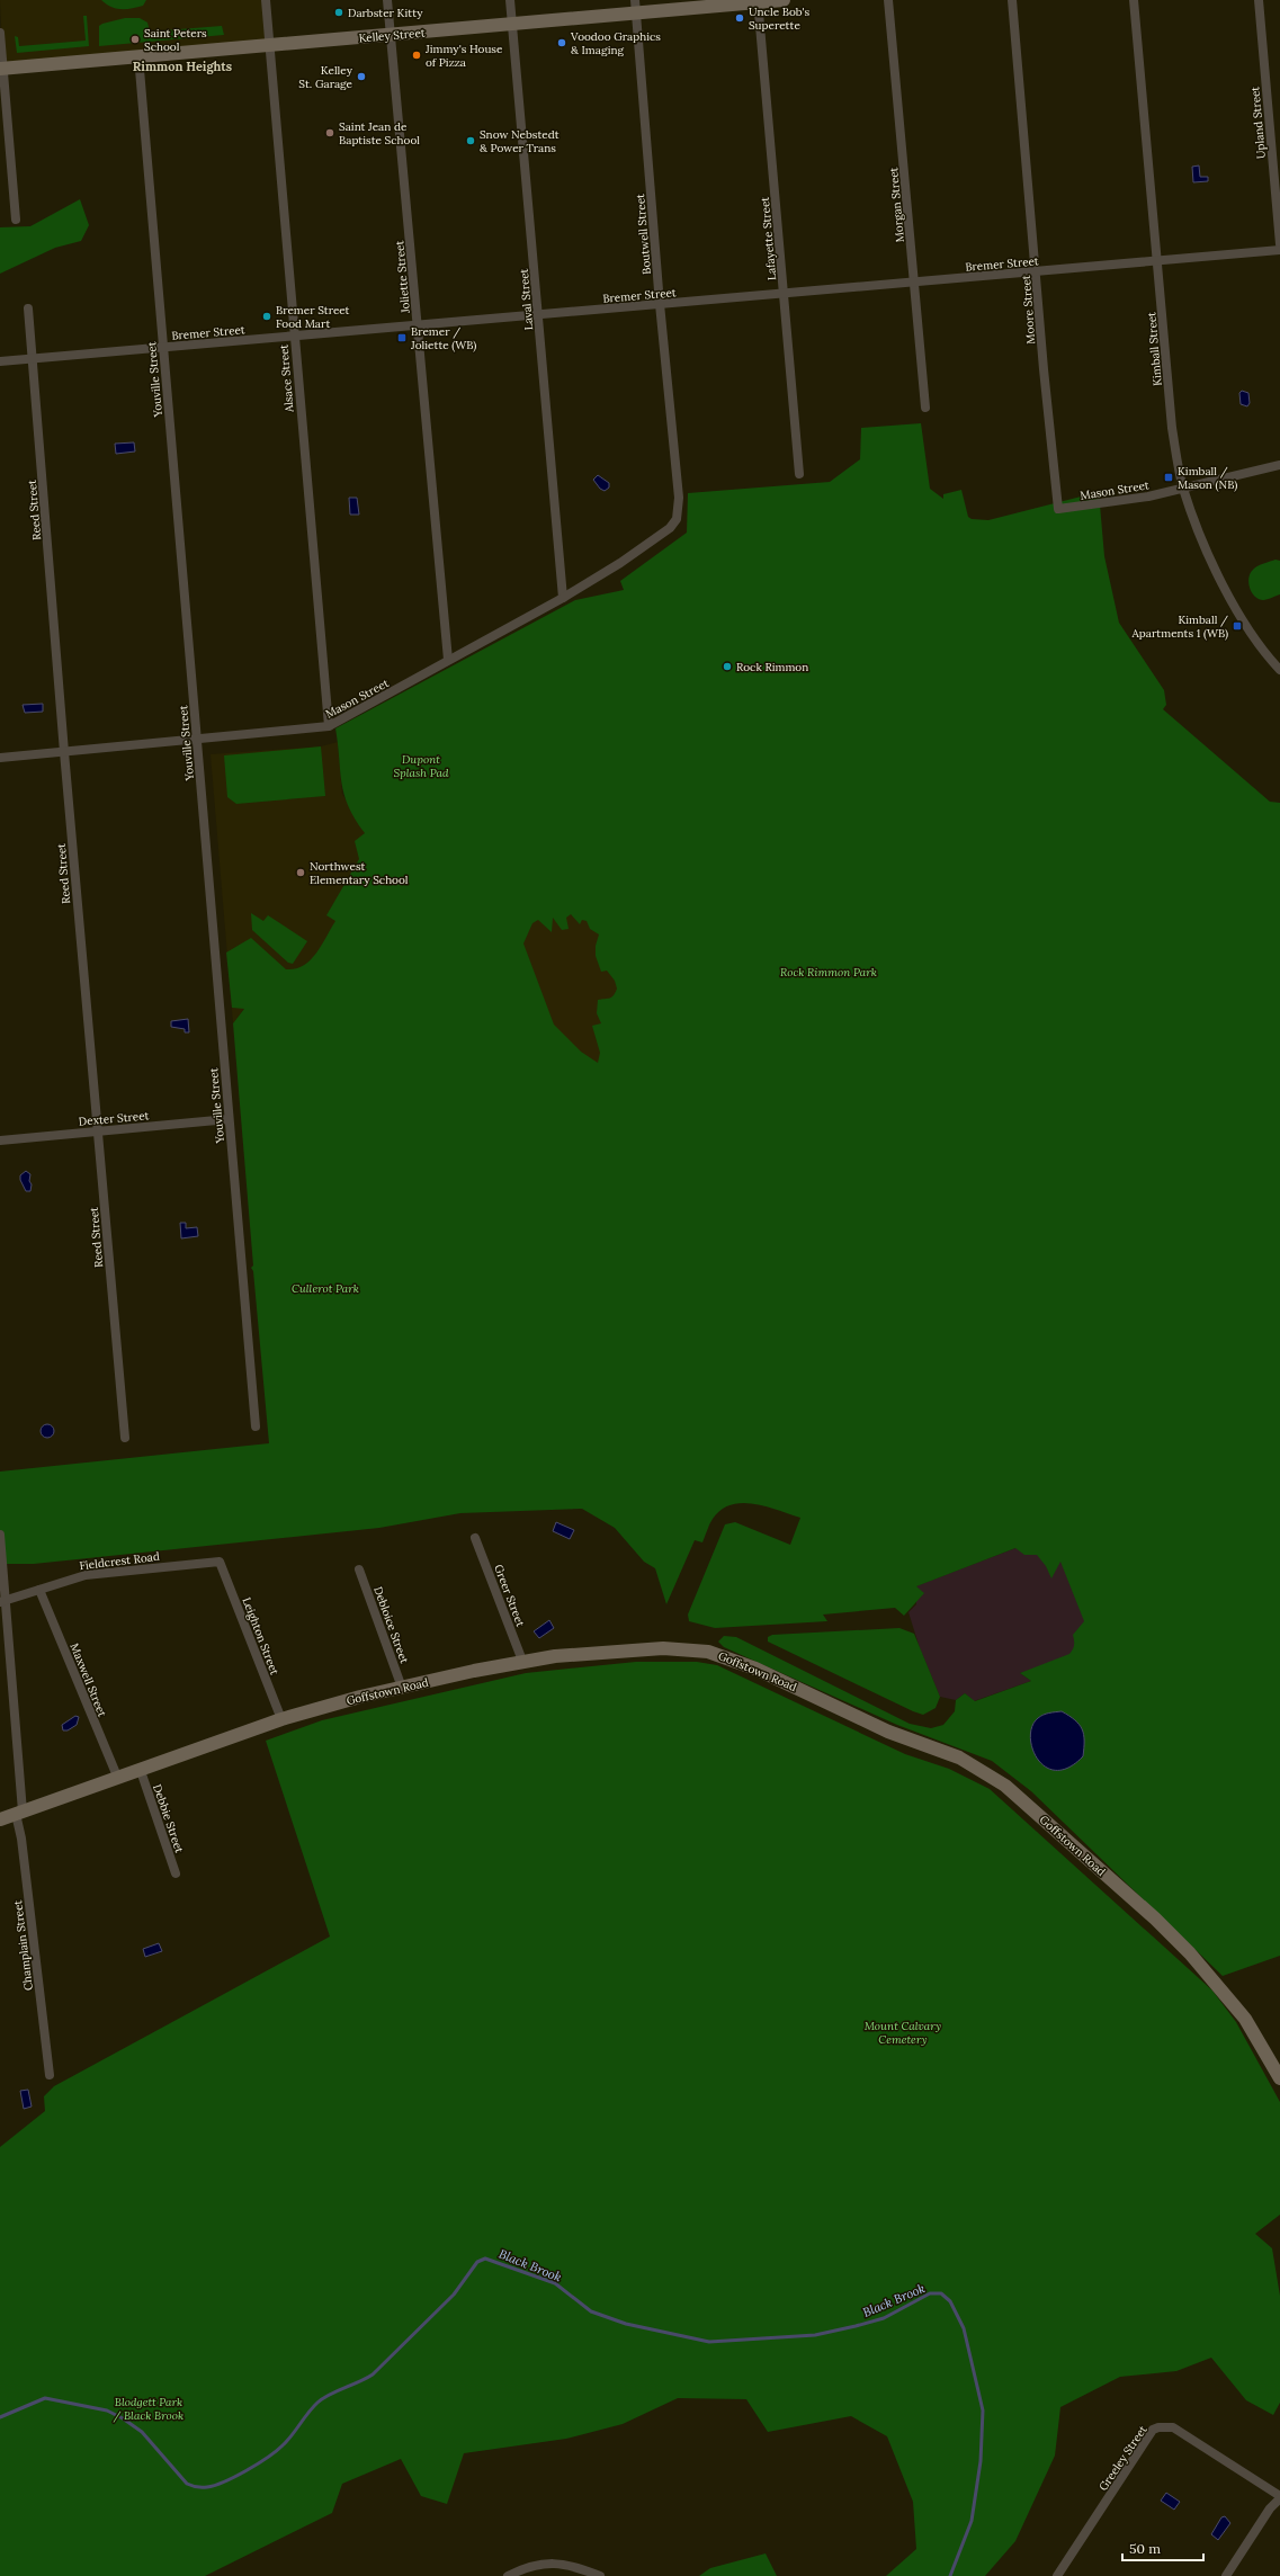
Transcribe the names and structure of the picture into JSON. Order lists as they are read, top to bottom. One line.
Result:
{"streets":{"main road":["Kelley Street","Goffstown Road"],"street":["Upland Street","Morgan Street","Boutwell Street","Lafayette Street","Bremer Street","Joliette Street","Laval Street","Moore Street","Kimball Street","Alsace Street","Youville Street","Mason Street","Reed Street","Dexter Street","Fieldcrest Road","Greer Street","Debloice Street","Leighton Street","Maxwell Street","Debbie Street","Champlain Street","Greeley Street"]},"crossings":[["Kelley Street","Boutwell Street"],["Kelley Street","Lafayette Street"],["Kelley Street","Joliette Street"],["Kelley Street","Laval Street"],["Kelley Street","Alsace Street"],["Kelley Street","Youville Street"],["Morgan Street","Bremer Street"],["Boutwell Street","Bremer Street"],["Boutwell Street","Mason Street"],["Lafayette Street","Bremer Street"],["Bremer Street","Joliette Street"],["Bremer Street","Laval Street"],["Bremer Street","Moore Street"],["Bremer Street","Kimball Street"],["Bremer Street","Alsace Street"],["Bremer Street","Youville Street"],["Bremer Street","Reed Street"],["Joliette Street","Mason Street"],["Laval Street","Mason Street"],["Moore Street","Mason Street"],["Kimball Street","Mason Street"],["Alsace Street","Mason Street"],["Youville Street","Mason Street"],["Youville Street","Dexter Street"],["Mason Street","Reed Street"],["Reed Street","Dexter Street"],["Fieldcrest Road","Leighton Street"],["Fieldcrest Road","Maxwell Street"],["Fieldcrest Road","Champlain Street"],["Greer Street","Goffstown Road"],["Debloice Street","Goffstown Road"],["Leighton Street","Goffstown Road"],["Goffstown Road","Maxwell Street"],["Goffstown Road","Debbie Street"],["Goffstown Road","Champlain Street"]],"districts":["Rimmon Heights"],"water":["Black Brook"],"parks":["Dupont Splash Pad","Rock Rimmon Park","Cullerot Park","Mount Calvary Cemetery","Blodgett Park / Black Brook"],"places":{"other":["Darbster Kitty","Uncle Bob's Superette","Saint Peters School","Voodoo Graphics & Imaging","Jimmy's House of Pizza","Kelley St. Garage","Saint Jean de Baptiste School","Snow Nebstedt & Power Trans","Bremer Street Food Mart","Rock Rimmon","Northwest Elementary School"],"transit":["Bremer / Joliette (WB)","Kimball / Mason (NB)","Kimball / Apartments 1 (WB)"]},"scale_bar":"50 m"}
